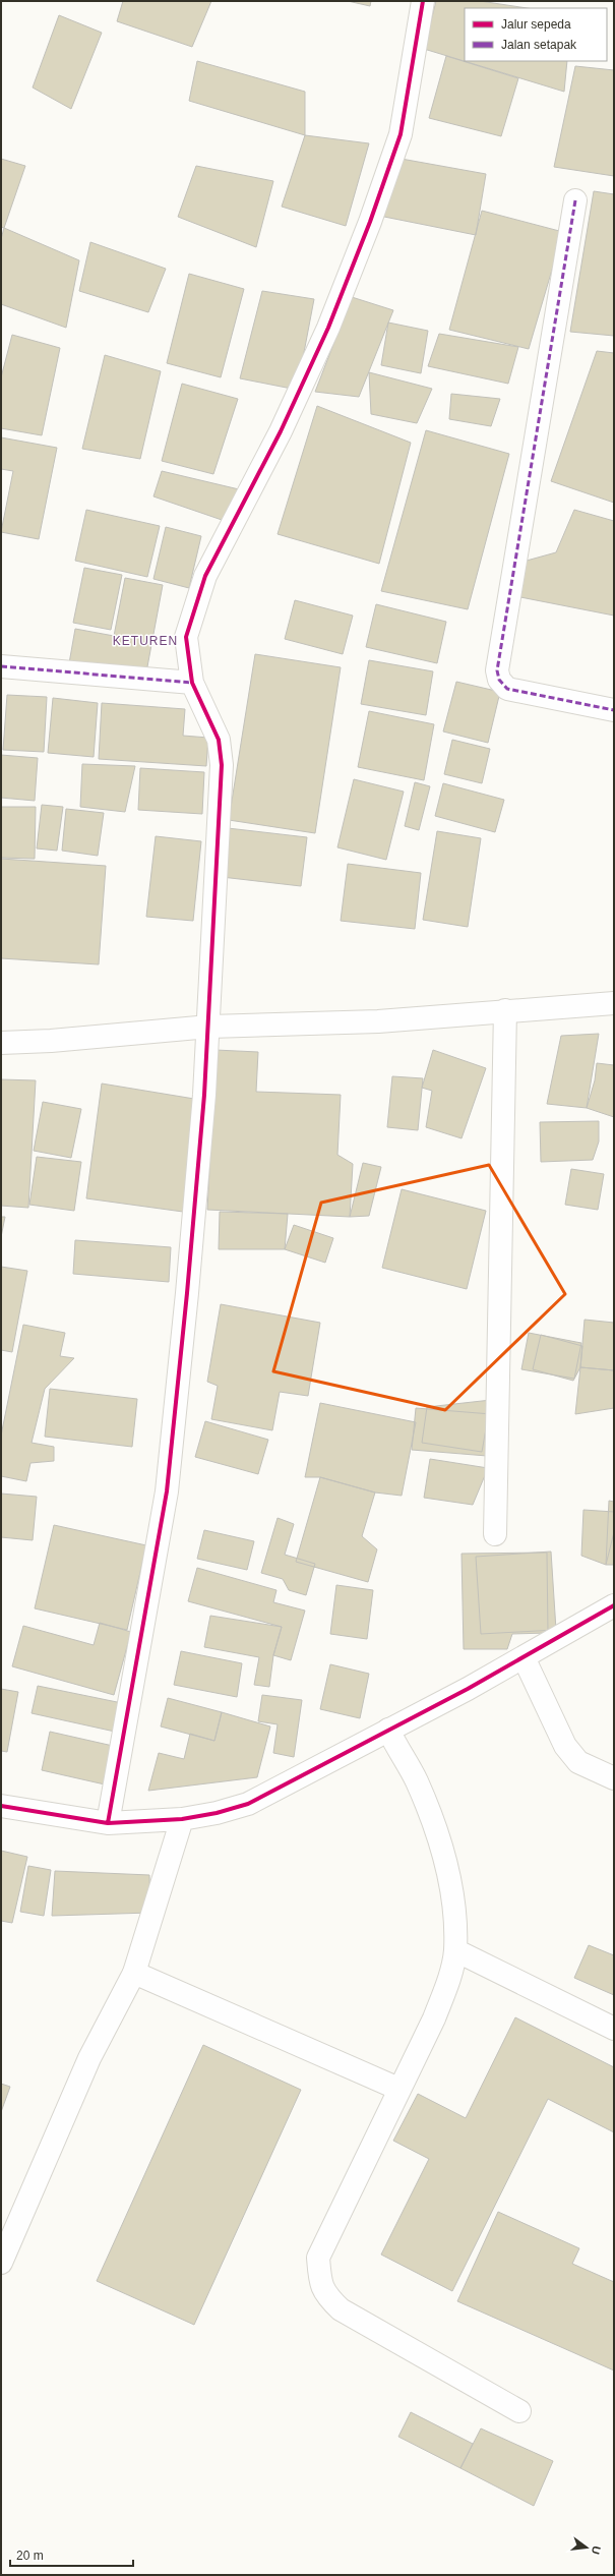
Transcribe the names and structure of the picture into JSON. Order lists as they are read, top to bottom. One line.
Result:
{"districts":["KETUREN"],"legend":["Jalur sepeda","Jalan setapak"],"scale_bar":"20 m","north":"right"}
